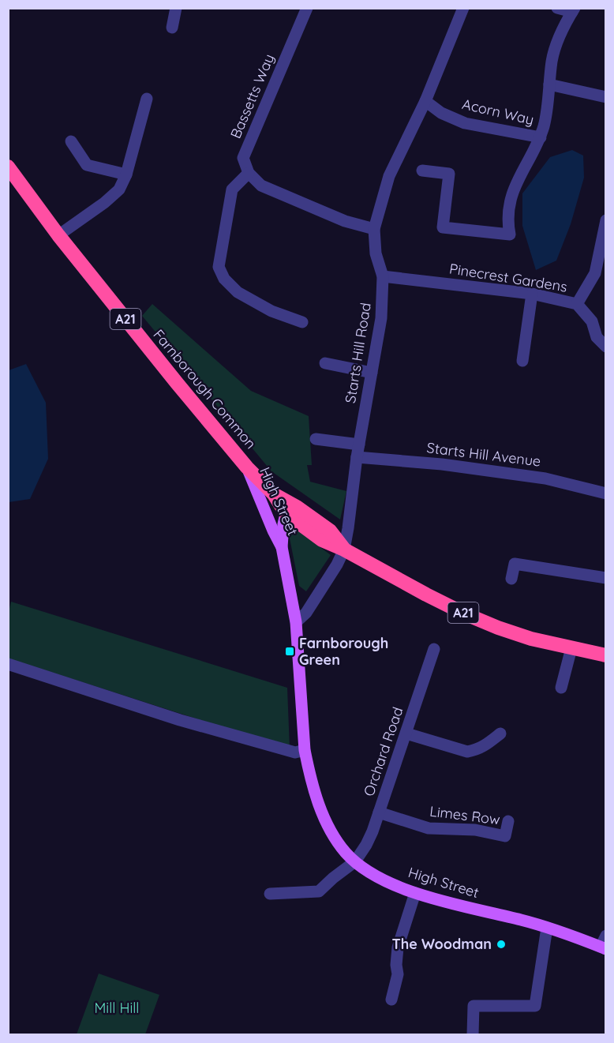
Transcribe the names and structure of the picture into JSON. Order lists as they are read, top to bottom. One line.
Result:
{"streets":{"highway":["A21","Farnborough Common"],"main road":["High Street"],"street":["Bassetts Way","Acorn Way","Pinecrest Gardens","Starts Hill Road","Starts Hill Avenue","Orchard Road","Limes Row"]},"crossings":[["Acorn Way","Starts Hill Road"],["Pinecrest Gardens","Starts Hill Road"],["A21","Starts Hill Road"],["A21","Farnborough Common"],["Starts Hill Road","Farnborough Common"],["Starts Hill Road","Starts Hill Avenue"],["Farnborough Common","High Street"],["High Street","Orchard Road"],["Orchard Road","Limes Row"]],"parks":["Mill Hill"],"places":{"transit":["Farnborough Green"],"other":["The Woodman"]}}
